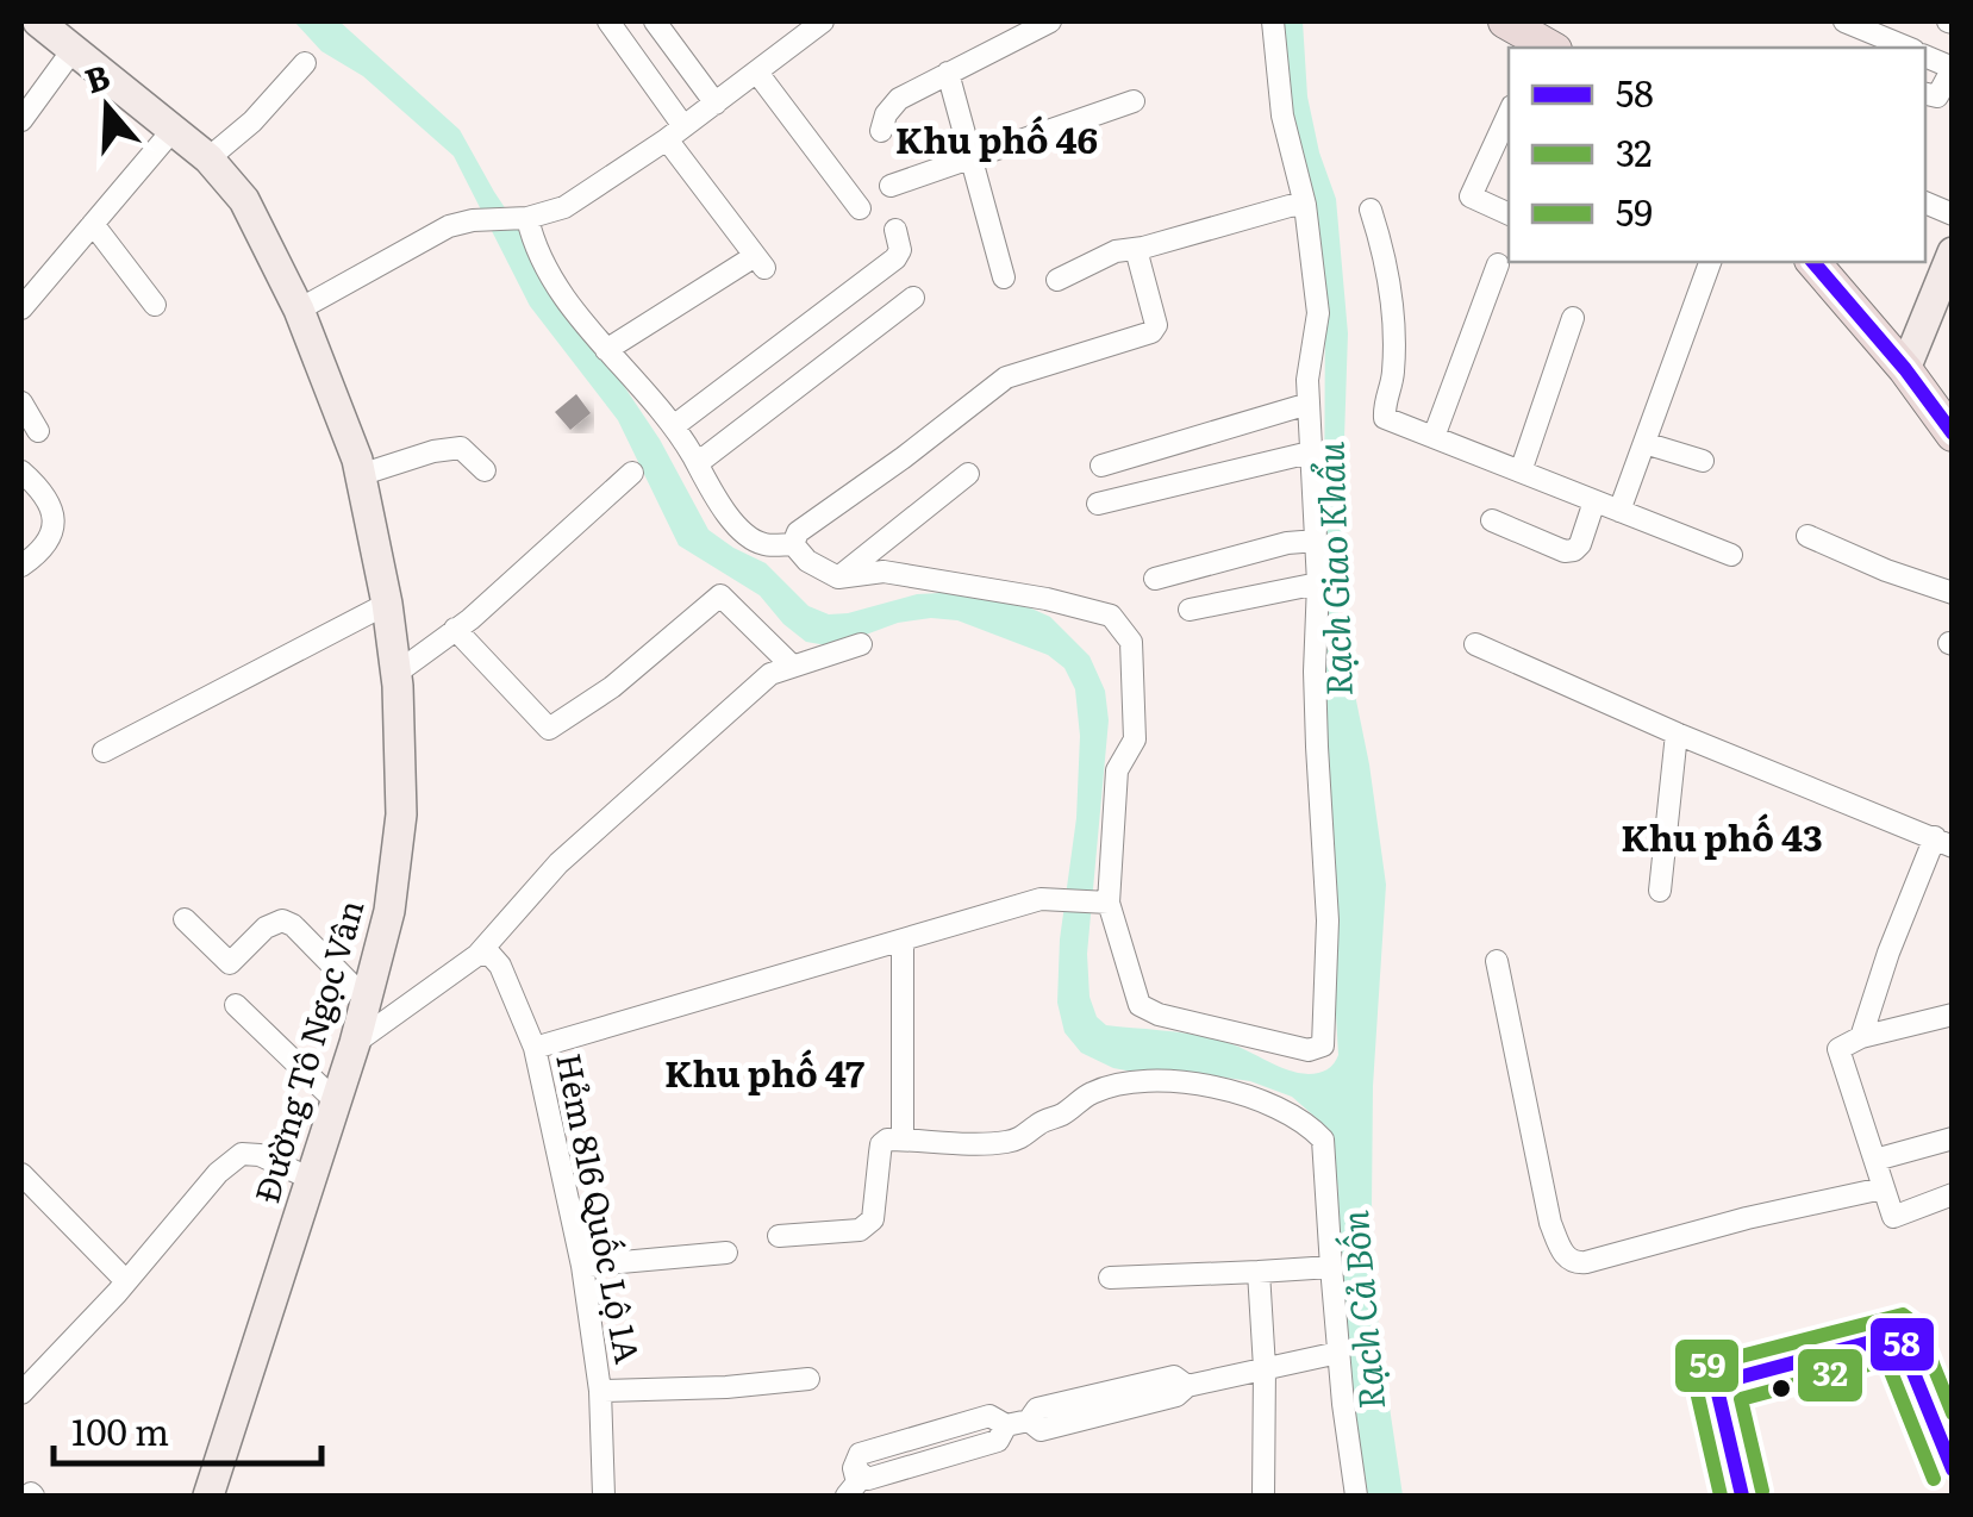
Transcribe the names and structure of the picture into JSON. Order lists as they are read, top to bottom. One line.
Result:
{"streets":{"street":["Đường Tô Ngọc Vân","Hẻm 816 Quốc Lộ 1A"]},"districts":["Khu phố 46","Khu phố 43","Khu phố 47"],"water":["Rạch Giao Khẩu","Rạch Cả Bốn"],"lines":["transit line 58","transit line 59","transit line 32"],"legend":["58","32","59"],"scale_bar":"100 m","north":"top"}
